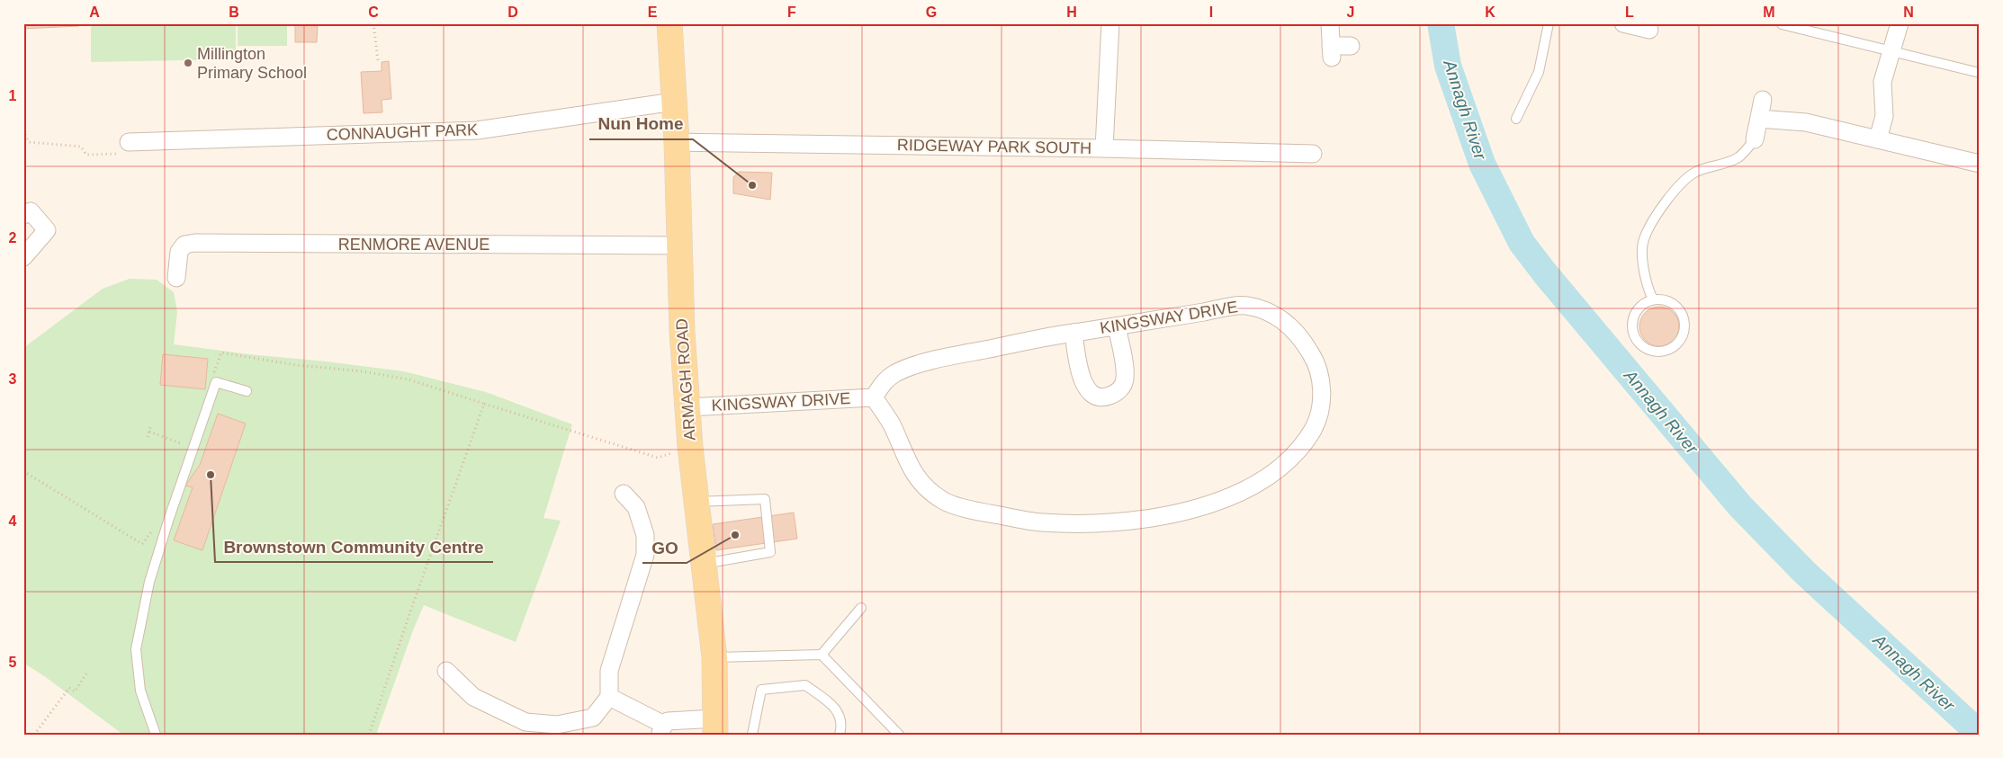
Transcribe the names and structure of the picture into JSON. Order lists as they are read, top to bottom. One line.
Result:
{"streets":{"main road":["ARMAGH ROAD"],"street":["CONNAUGHT PARK","RIDGEWAY PARK SOUTH","RENMORE AVENUE","KINGSWAY DRIVE"]},"crossings":[["CONNAUGHT PARK","ARMAGH ROAD"],["RIDGEWAY PARK SOUTH","ARMAGH ROAD"],["RENMORE AVENUE","ARMAGH ROAD"],["KINGSWAY DRIVE","ARMAGH ROAD"]],"water":["Annagh River"],"places":["Millington Primary School","Nun Home","Brownstown Community Centre","GO"],"grid":{"columns":["A","B","C","D","E","F","G","H","I","J","K","L","M","N"],"rows":["1","2","3","4","5"]}}
